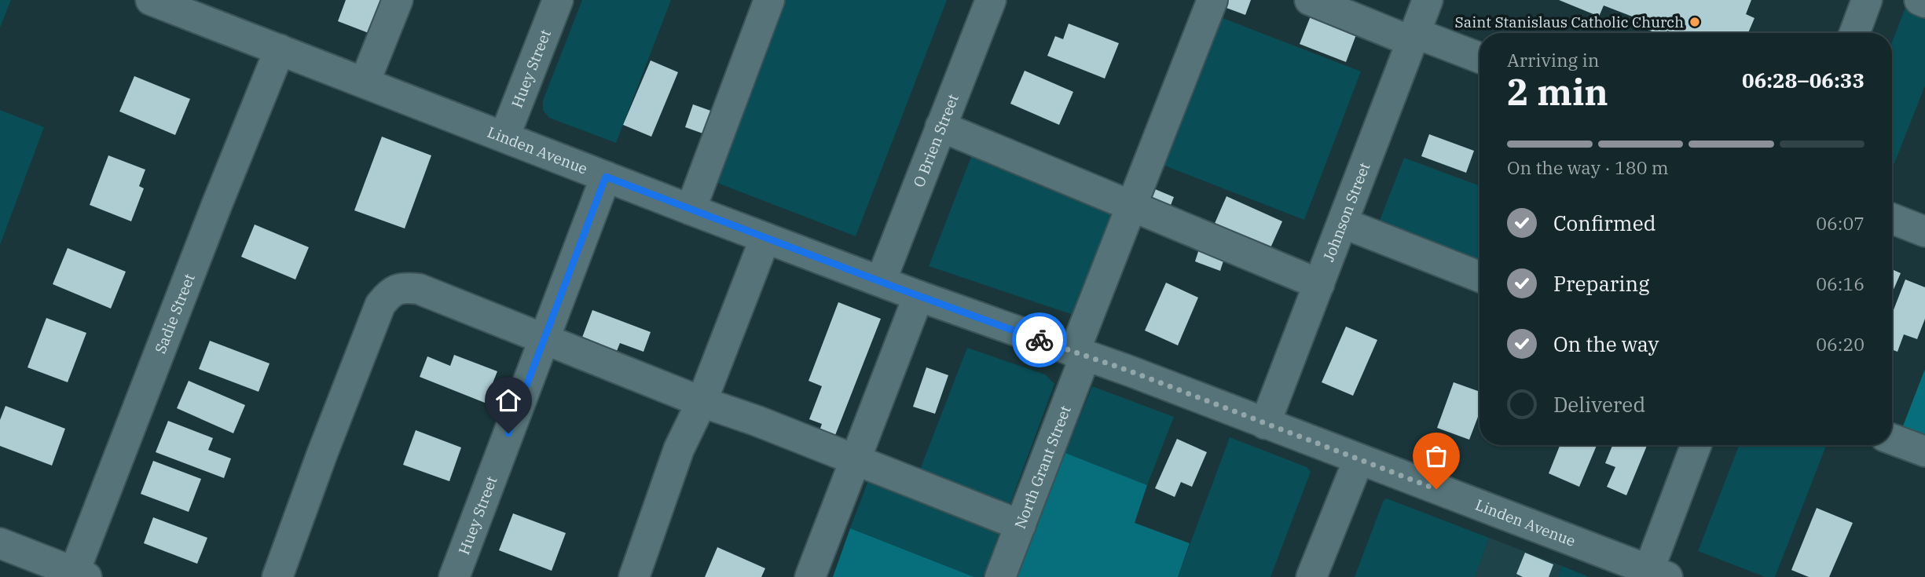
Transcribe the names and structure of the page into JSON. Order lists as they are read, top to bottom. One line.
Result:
{"streets":{"street":["Huey Street","O Brien Street","Linden Avenue","Johnson Street","Sadie Street","North Grant Street"]},"crossings":[["Huey Street","Linden Avenue"],["O Brien Street","Linden Avenue"],["Linden Avenue","Johnson Street"],["Linden Avenue","Sadie Street"],["Linden Avenue","North Grant Street"]],"places":["Saint Stanislaus Catholic Church"],"page":{"heading":["2 min","Arriving in","06:28–06:33"],"bar":"On the way · 180 m","list":[["Confirmed","06:07"],["Preparing","06:16"],["On the way","06:20"],"Delivered"]}}
